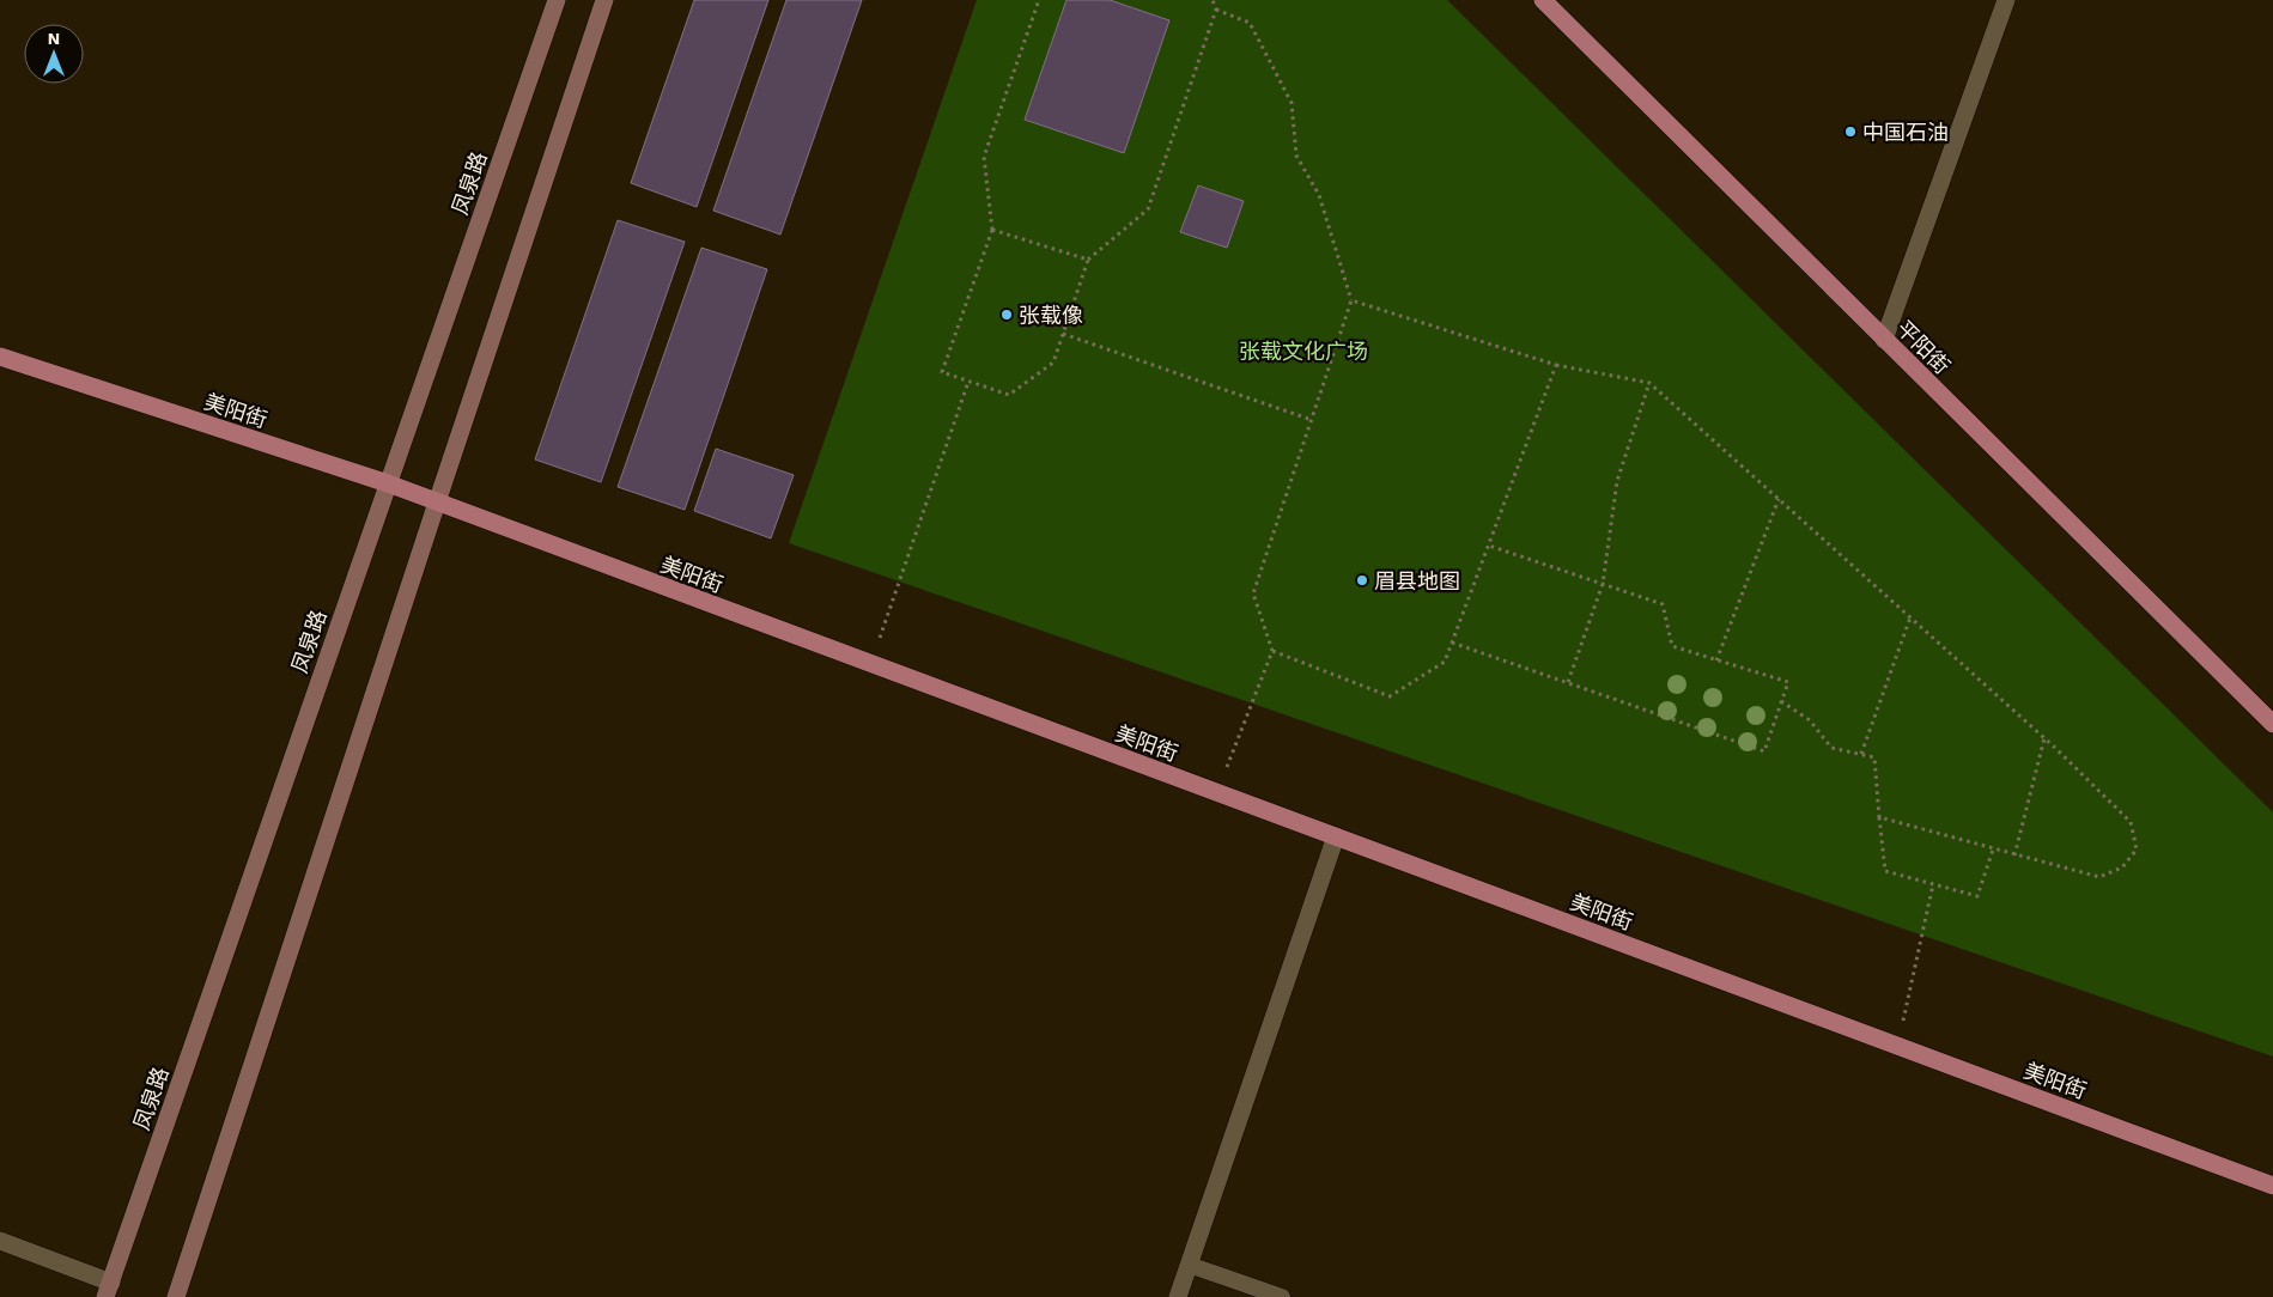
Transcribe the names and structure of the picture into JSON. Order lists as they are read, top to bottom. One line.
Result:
{"streets":{"main road":["凤泉路","平阳街","美阳街"]},"crossings":[["凤泉路","美阳街"]],"parks":["张载文化广场"],"places":["中国石油","张载像","眉县地图"],"north":"top"}
